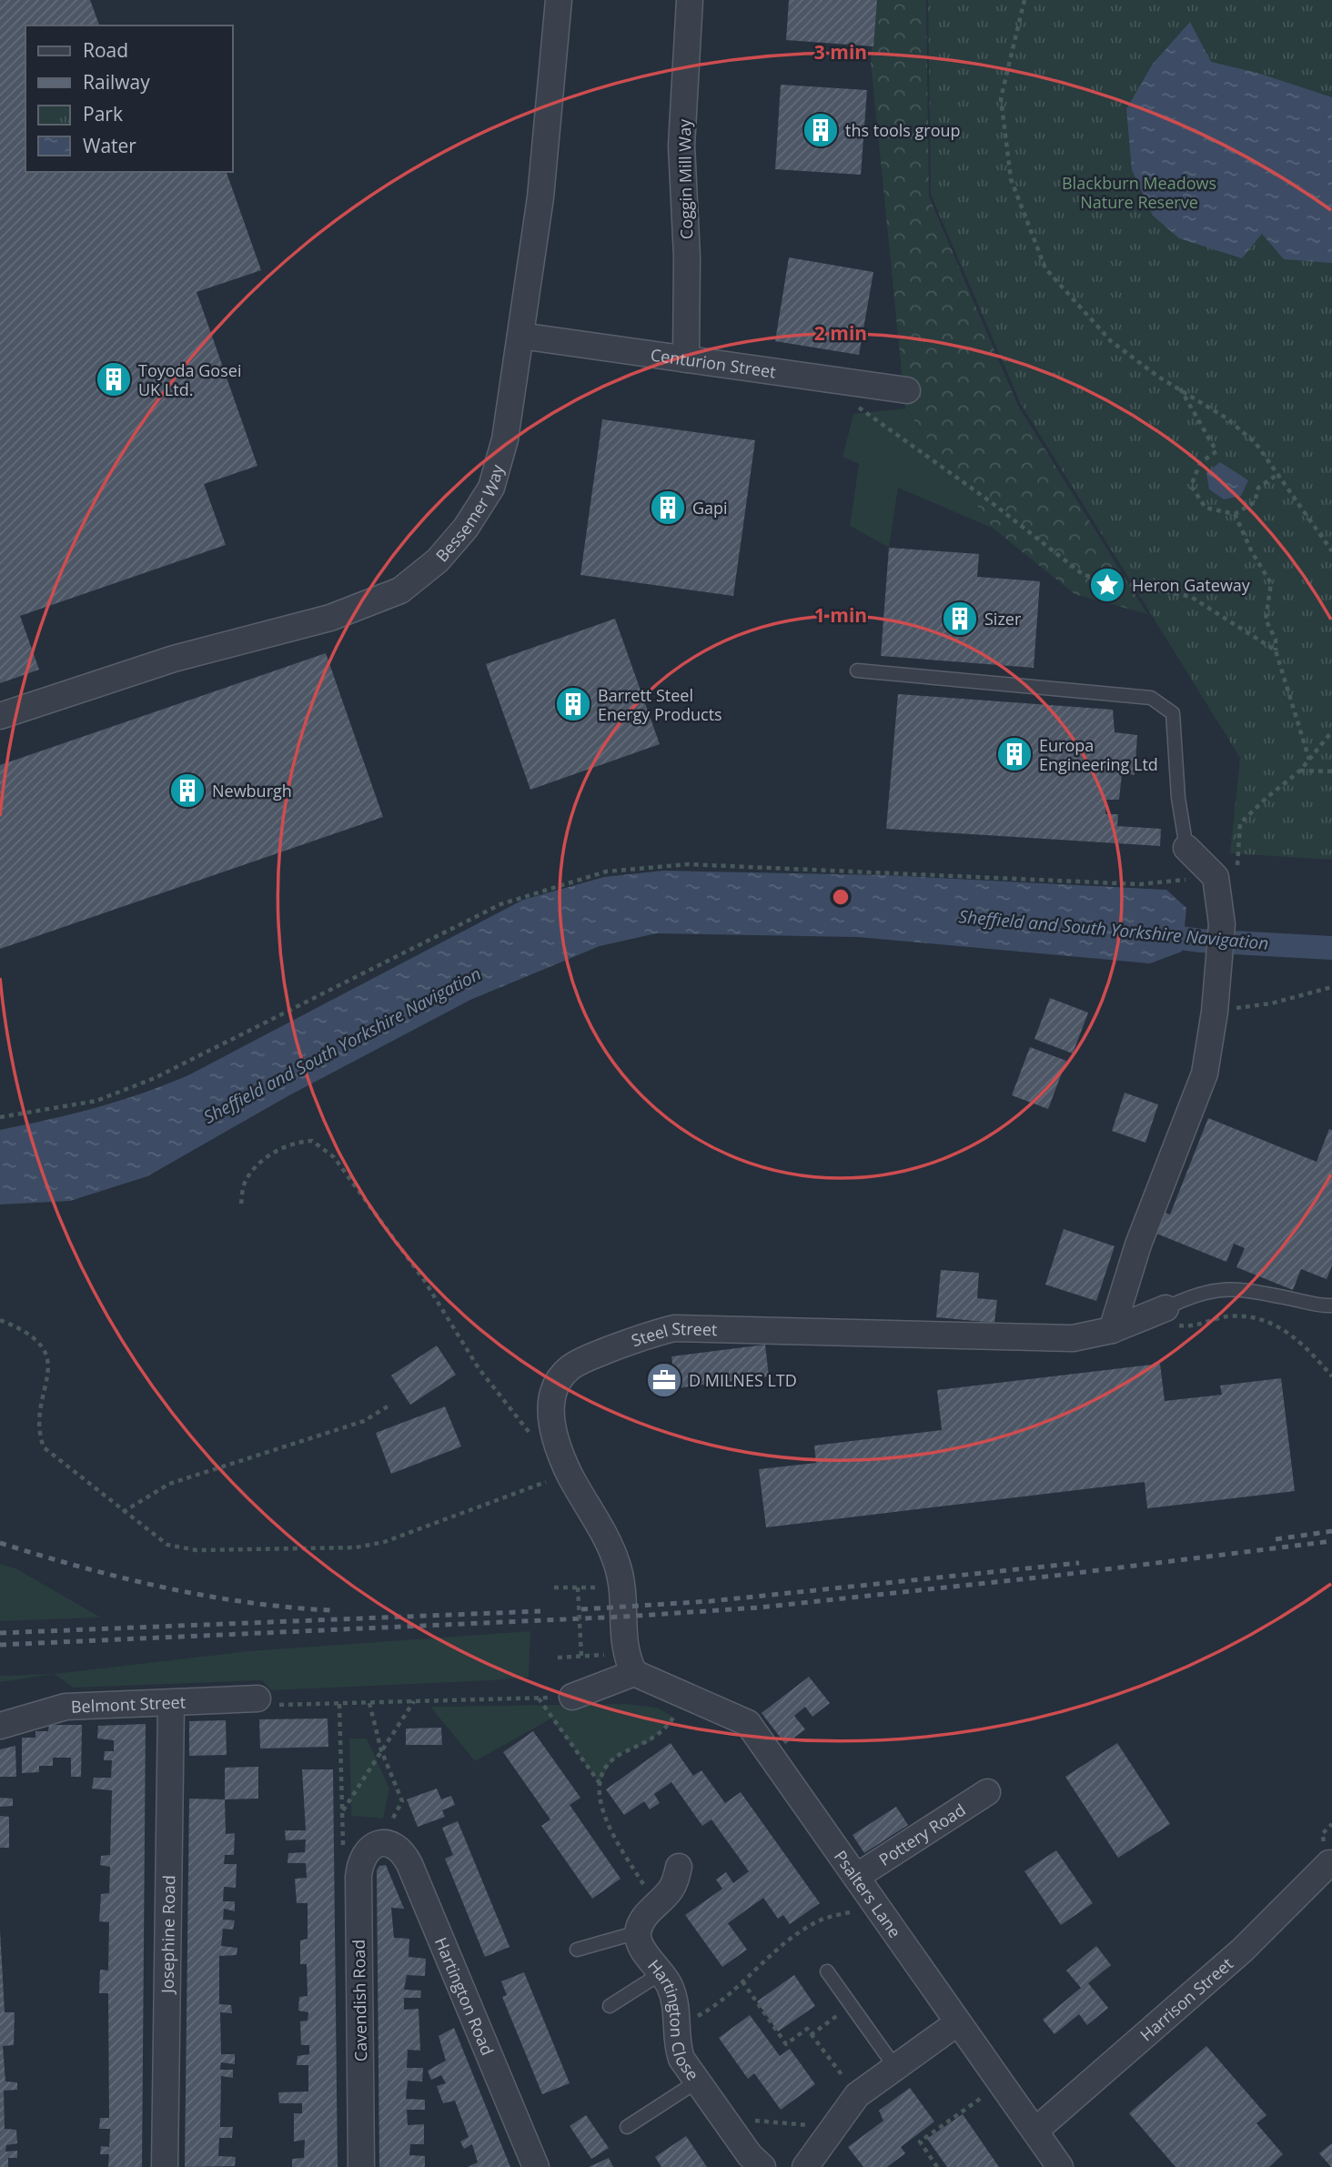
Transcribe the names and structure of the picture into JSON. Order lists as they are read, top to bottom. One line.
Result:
{"streets":{"street":["Coggin Mill Way","Centurion Street","Bessemer Way","Steel Street","Belmont Street","Pottery Road","Psalters Lane","Josephine Road","Hartington Road","Harrison Street","Cavendish Road","Hartington Close"]},"crossings":[["Coggin Mill Way","Centurion Street"],["Centurion Street","Bessemer Way"],["Steel Street","Psalters Lane"],["Belmont Street","Josephine Road"],["Pottery Road","Psalters Lane"],["Psalters Lane","Harrison Street"],["Hartington Road","Cavendish Road"]],"water":["Sheffield and South Yorkshire Navigation"],"parks":["Blackburn Meadows Nature Reserve"],"places":{"building":["ths tools group","Toyoda Gosei UK Ltd.","Gapi","Sizer","Barrett Steel Energy Products","Europa Engineering Ltd","Newburgh"],"place":["Heron Gateway"],"office":["D MILNES LTD"]},"legend":["Road","Railway","Park","Water"],"rings":["3 min","2 min","1 min"]}
